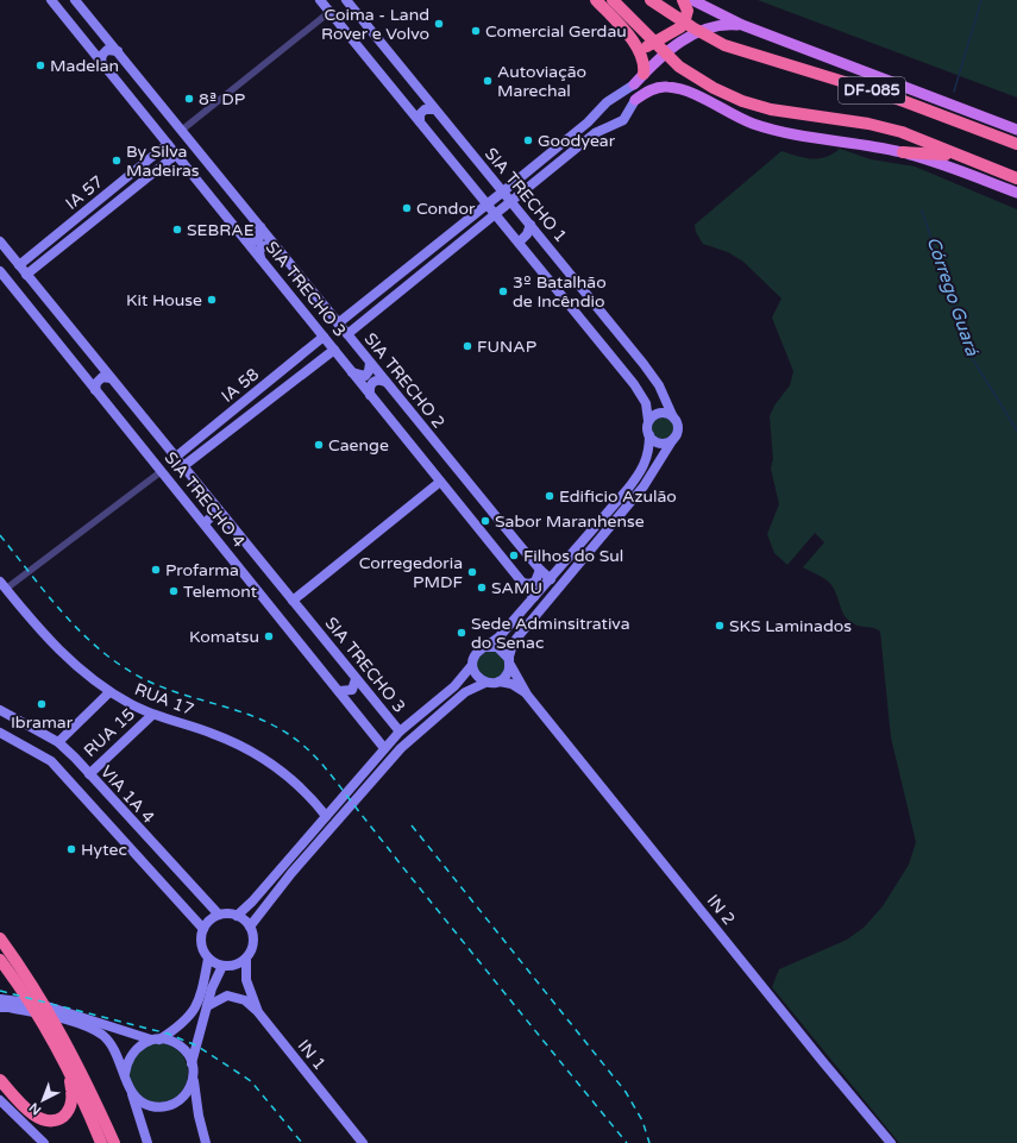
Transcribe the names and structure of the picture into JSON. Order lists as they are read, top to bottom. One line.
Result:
{"streets":{"highway":["DF-085"],"main road":["IA 57","SIA TRECHO 1","SIA TRECHO 3","SIA TRECHO 2","IA 58","SIA TRECHO 4","RUA 17","RUA 15","VIA 1A 4","IN 2","IN 1"]},"crossings":[["IA 57","SIA TRECHO 3"],["SIA TRECHO 3","IA 58"],["RUA 17","RUA 15"],["RUA 15","VIA 1A 4"],["VIA 1A 4","IN 1"]],"water":["Córrego Guará"],"places":["Coima - Land Rover e Volvo","Comercial Gerdau","Madelan","Autoviação Marechal","8ª DP","Goodyear","By Silva Madeiras","Condor","SEBRAE","3º Batalhão de Incêndio","Kit House","FUNAP","Caenge","Edificio Azulão","Sabor Maranhense","Filhos do Sul","Profarma","Corregedoria PMDF","SAMU","Telemont","SKS Laminados","Sede Adminsitrativa do Senac","Komatsu","Ibramar","Hytec"],"north":"bottom left"}
